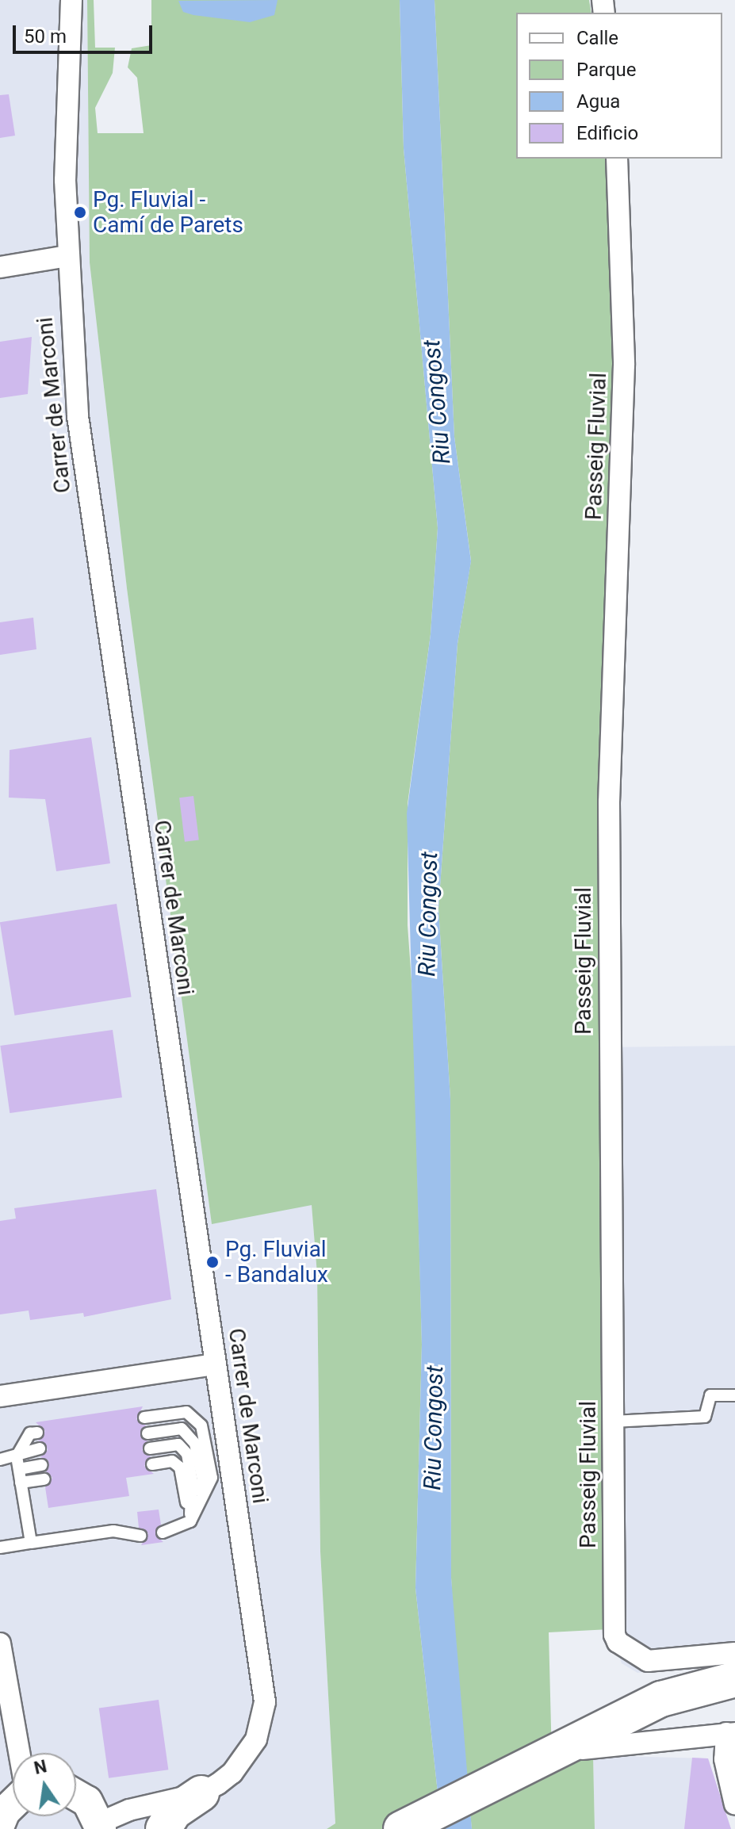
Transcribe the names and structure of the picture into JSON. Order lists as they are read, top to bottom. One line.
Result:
{"streets":{"street":["Carrer de Marconi","Passeig Fluvial"]},"water":["Riu Congost"],"places":["Pg. Fluvial - Camí de Parets","Pg. Fluvial - Bandalux"],"legend":["Calle","Parque","Agua","Edificio"],"scale_bar":"50 m","north":"top"}
